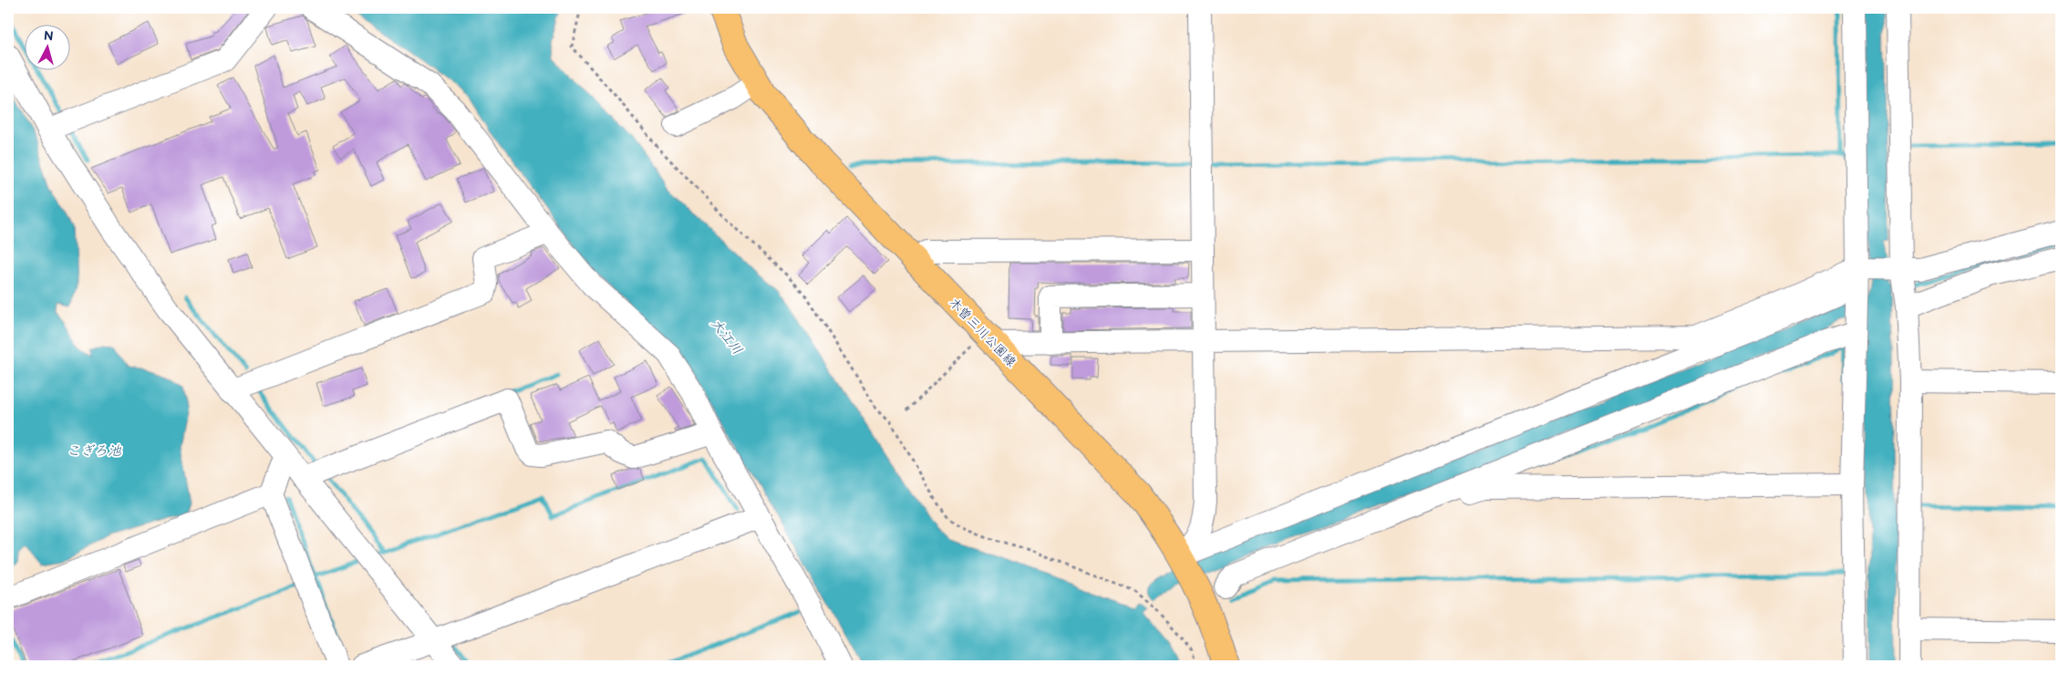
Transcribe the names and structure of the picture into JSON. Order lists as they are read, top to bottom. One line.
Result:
{"streets":{"main road":["木曽三川公園線"]},"water":["大江川","こぎろ池"],"north":"top"}
